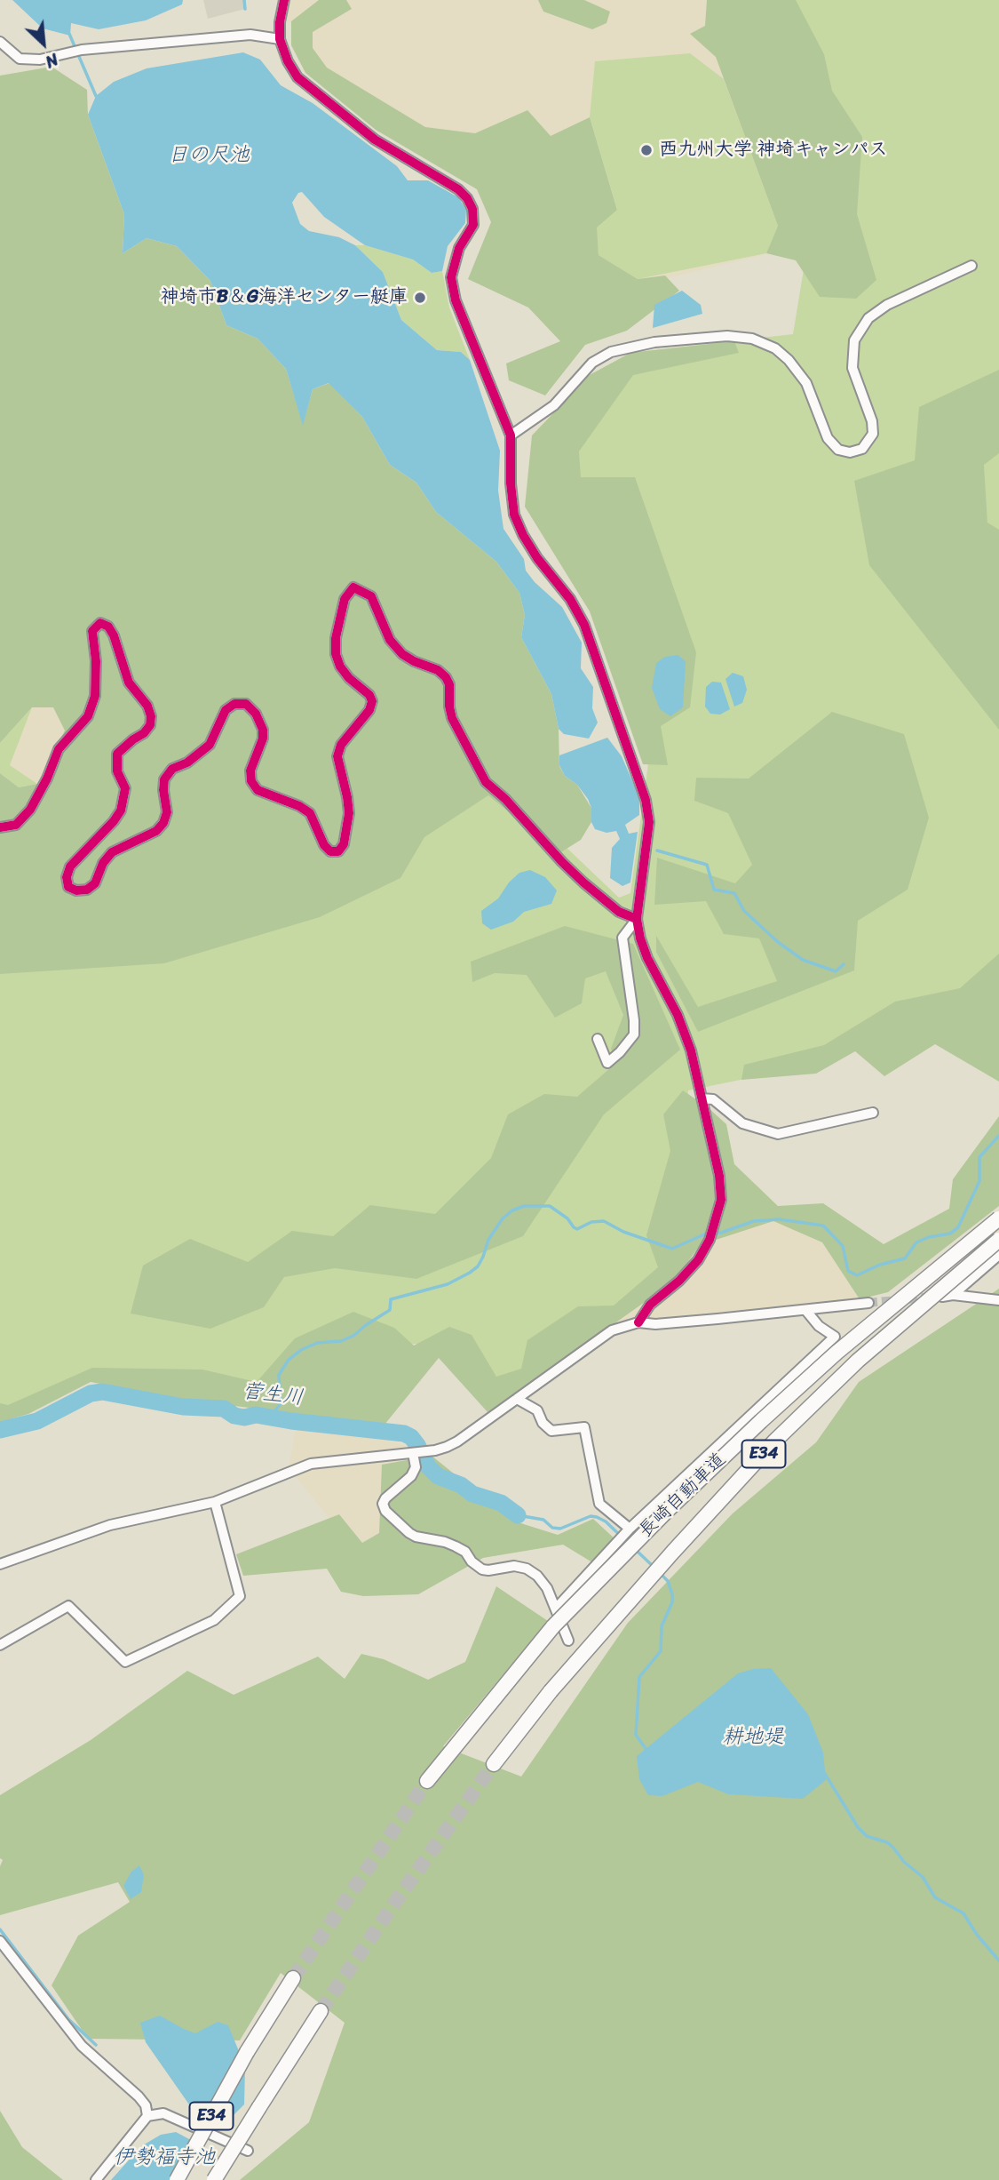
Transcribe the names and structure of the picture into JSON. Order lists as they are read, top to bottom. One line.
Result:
{"streets":{"highway":["E34","長崎自動車道"]},"water":["日の尺池","菅生川","耕地堤","伊勢福寺池"],"places":["西九州大学 神埼キャンパス","神埼市B＆G海洋センター艇庫"],"north":"bottom right"}
